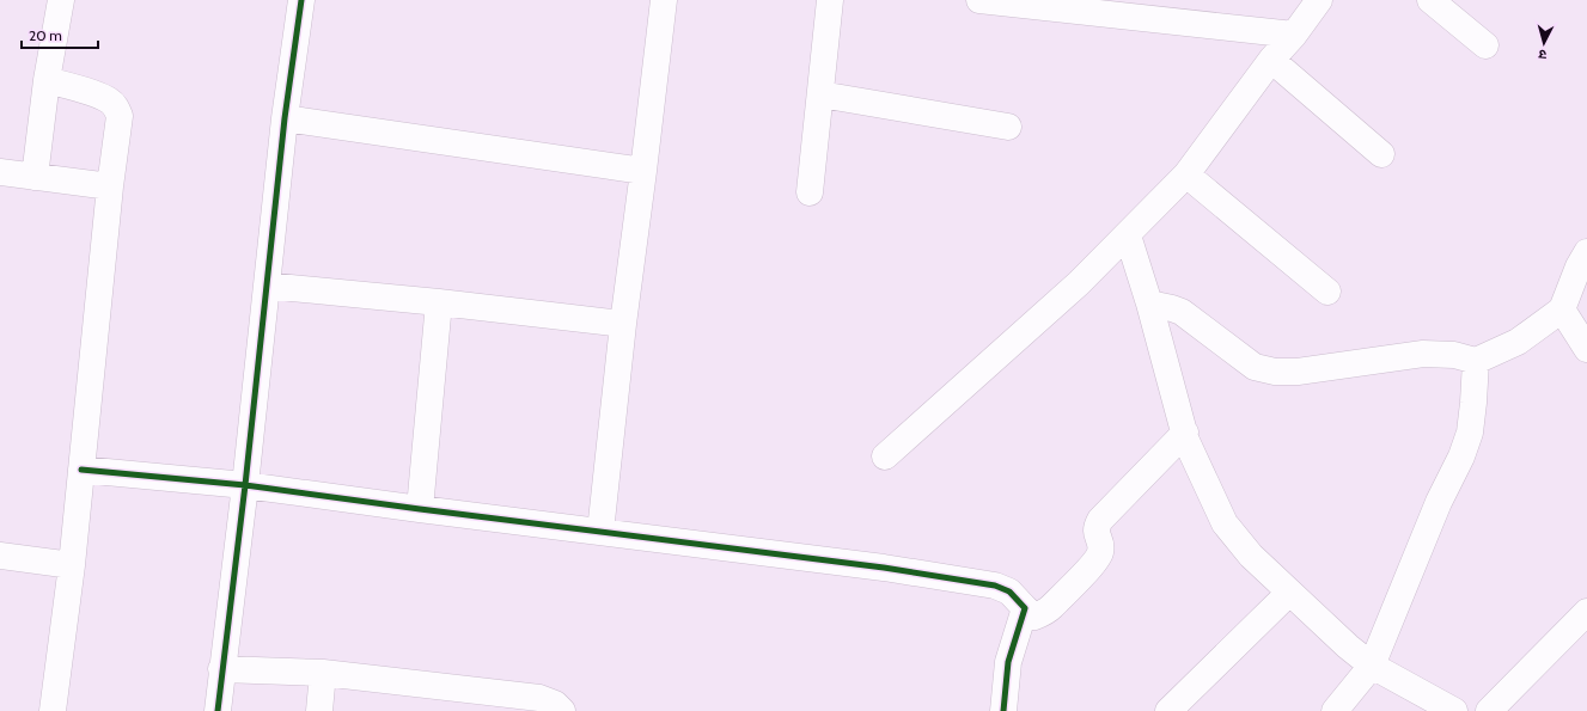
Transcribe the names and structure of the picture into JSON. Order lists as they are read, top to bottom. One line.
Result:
{"scale_bar":"20 m","north":"bottom"}
